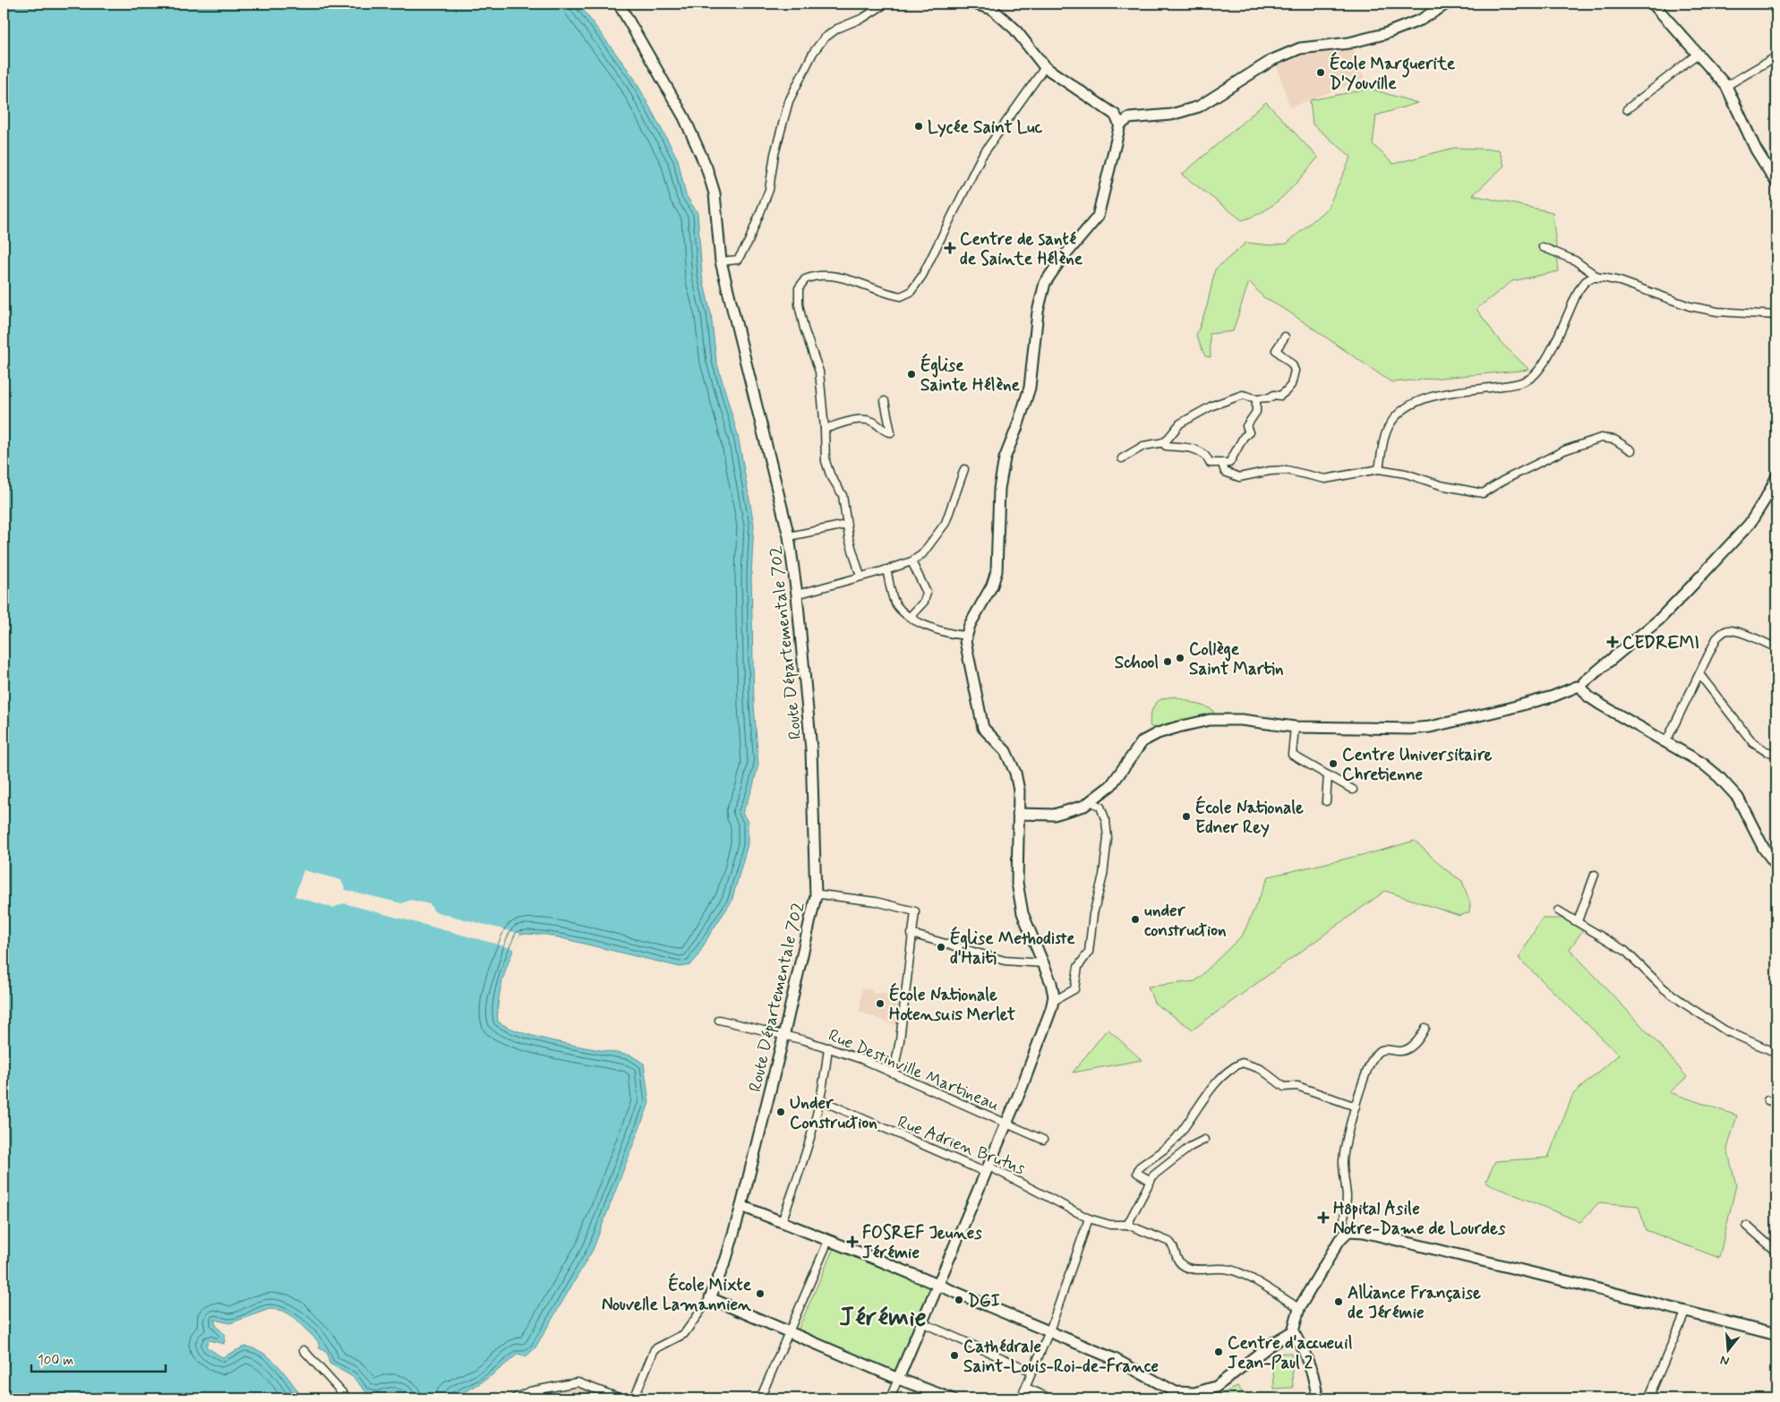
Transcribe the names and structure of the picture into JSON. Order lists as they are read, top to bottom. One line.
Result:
{"streets":{"street":["Route Départementale 702","Rue Destinville Martineau","Rue Adrien Brutus"]},"crossings":[["Route Départementale 702","Rue Destinville Martineau"]],"districts":["Jérémie"],"places":{"other":["École Marguerite D'Youville","Lycée Saint Luc","Église Sainte Hélène","Collège Saint Martin","School","Centre Universitaire Chretienne","École Nationale Edner Rey","under construction","Église Methodiste d'Haiti","École Nationale Hotensuis Merlet","Under Construction","École Mixte Nouvelle Lamannien","DGI","Alliance Française de Jérémie","Centre d'accueuil Jean-Paul 2","Cathédrale Saint-Louis-Roi-de-France"],"health":["Centre de santé de Sainte Hélène","CEDREMI","Hôpital Asile Notre-Dame de Lourdes","FOSREF Jeunes Jérémie"]},"scale_bar":"100 m","north":"bottom"}
